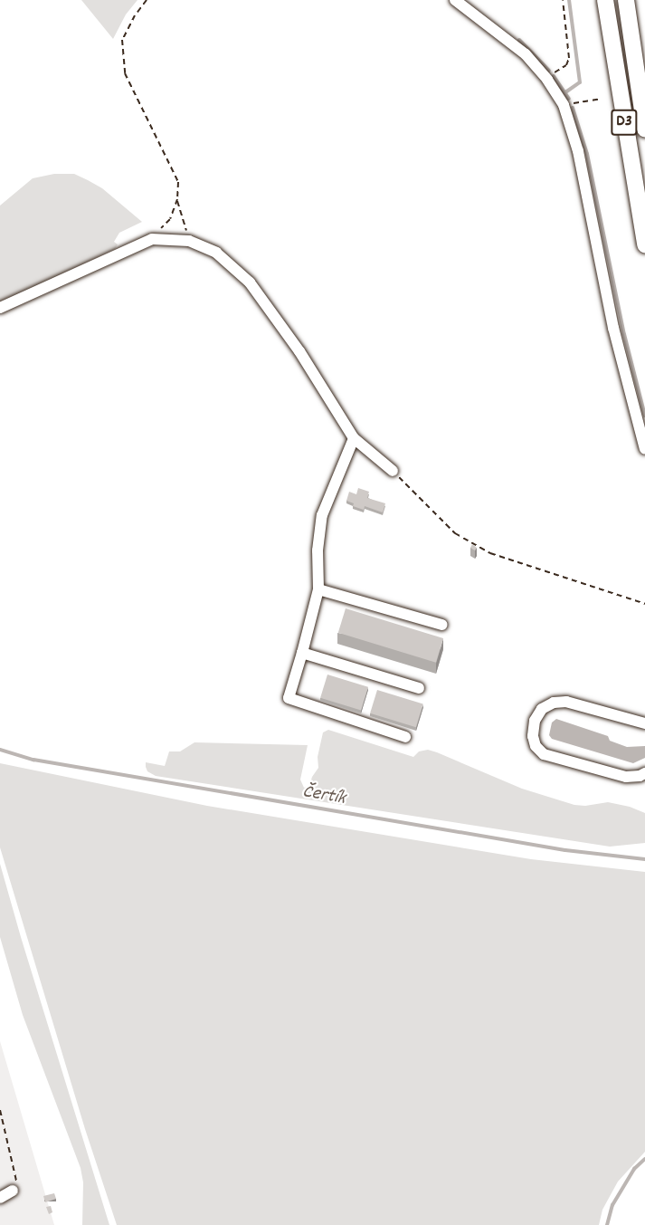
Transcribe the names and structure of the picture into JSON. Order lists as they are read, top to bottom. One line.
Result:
{"streets":{"highway":["D3"]},"water":["Čertík"]}
